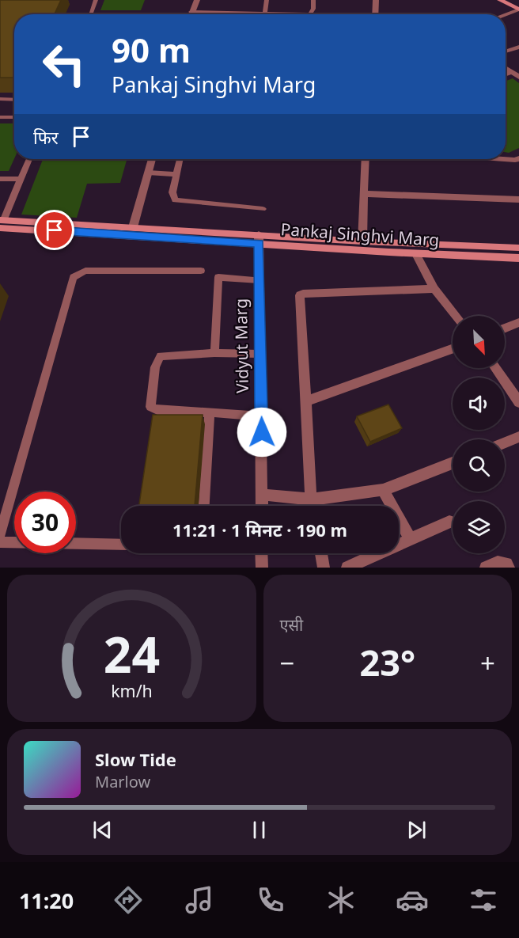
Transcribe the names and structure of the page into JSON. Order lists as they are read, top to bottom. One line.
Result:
{"streets":{"street":["Pankaj Singhvi Marg","Vidyut Marg"]},"crossings":[["Pankaj Singhvi Marg","Vidyut Marg"]],"north":"bottom right","page":{"turn":["90 m","Pankaj Singhvi Marg"],"then":"फिर","limit":"30","trip":"11:21 · 1 मिनट · 190 m","tile":"एसी","heat":["−","23°","+"],"song":["Slow Tide","Marlow"],"tabs":"11:20","gauge":["24","km/h"]}}
